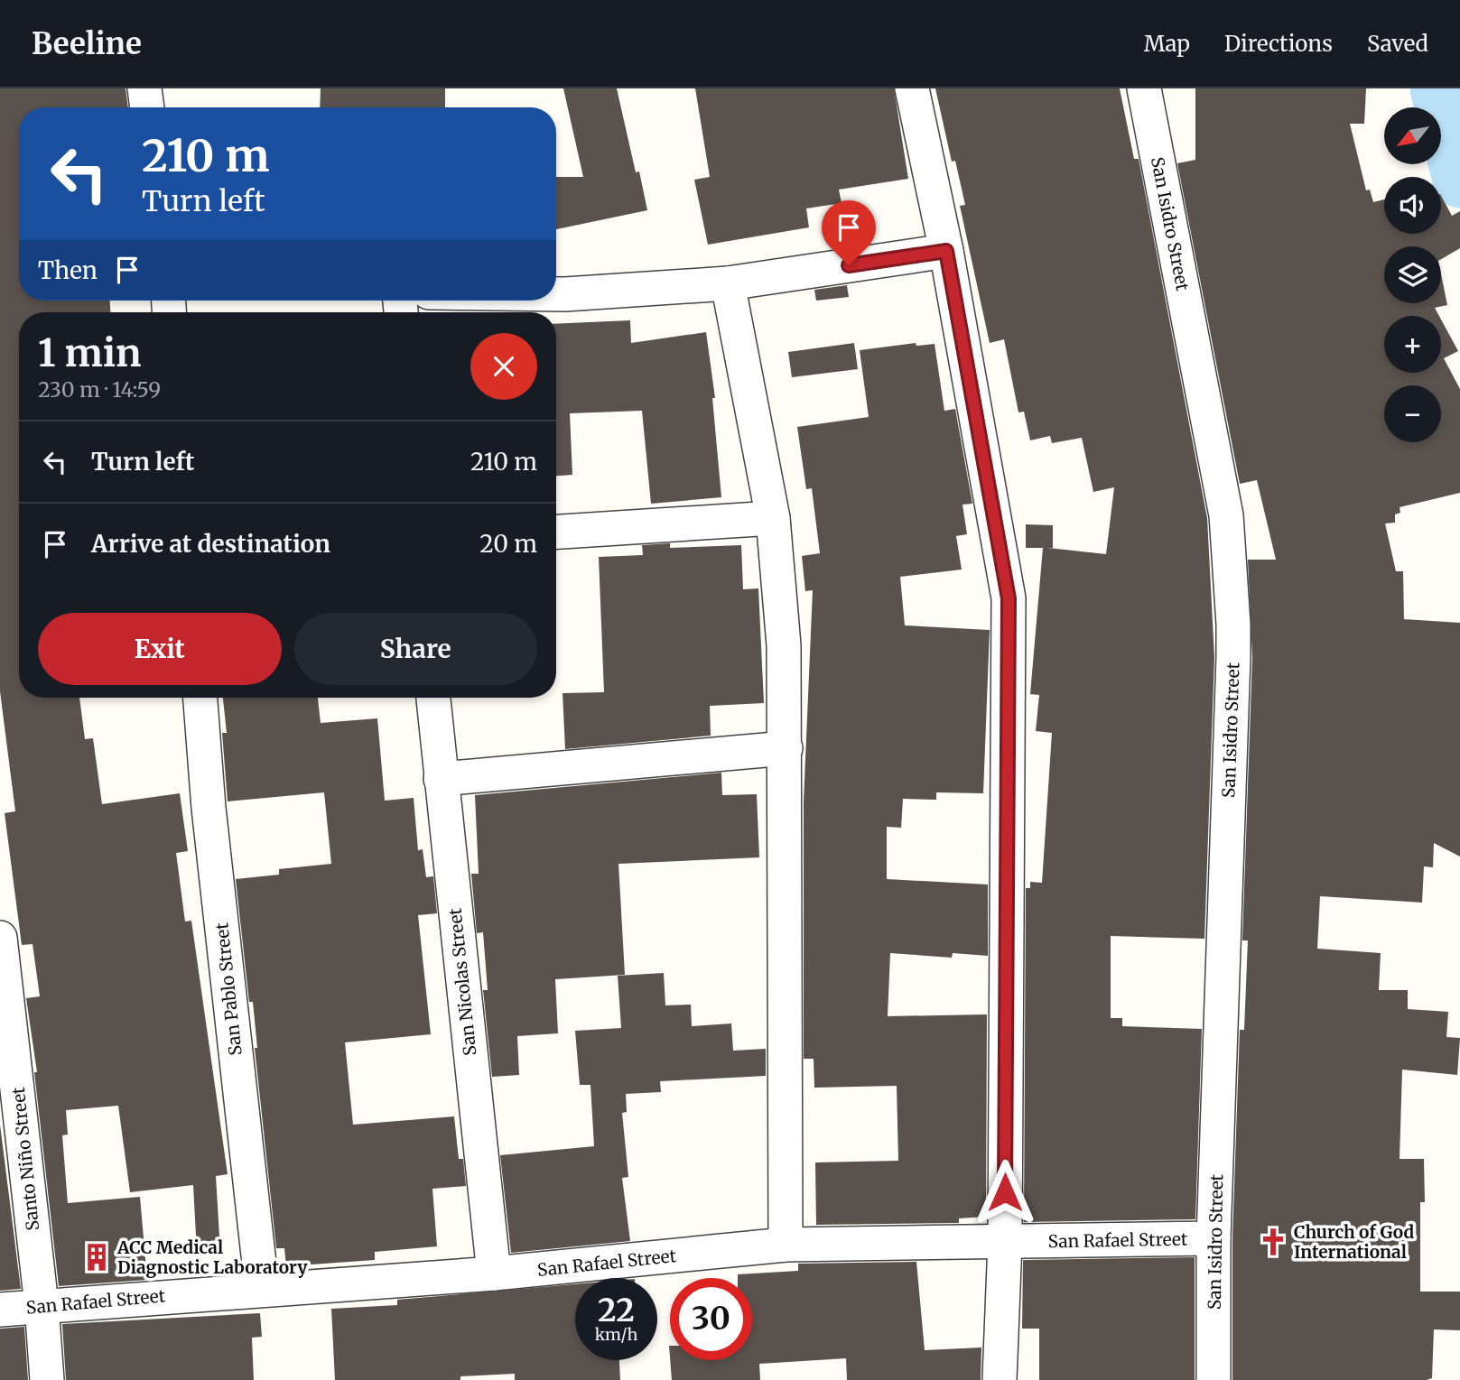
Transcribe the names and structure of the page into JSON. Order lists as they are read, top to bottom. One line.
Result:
{"streets":{"street":["San Isidro Street","San Nicolas Street","San Pablo Street","Santo Niño Street","San Rafael Street"]},"crossings":[["San Isidro Street","San Rafael Street"],["San Nicolas Street","San Rafael Street"],["San Pablo Street","San Rafael Street"],["Santo Niño Street","San Rafael Street"]],"places":{"church":["Church of God International"],"building":["ACC Medical Diagnostic Laboratory"]},"north":"bottom left","page":{"header":"Beeline","nav":["Map","Directions","Saved"],"map_buttons":["+","−"],"turn":["210 m","Turn left"],"then":"Then","heading":["1 min","230 m · 14:59"],"list":[{"name":"Turn left","value":"210 m"},{"name":"Arrive at destination","value":"20 m"}],"buttons":["Exit","Share"],"speed":"22 km/h","limit":"30"}}
